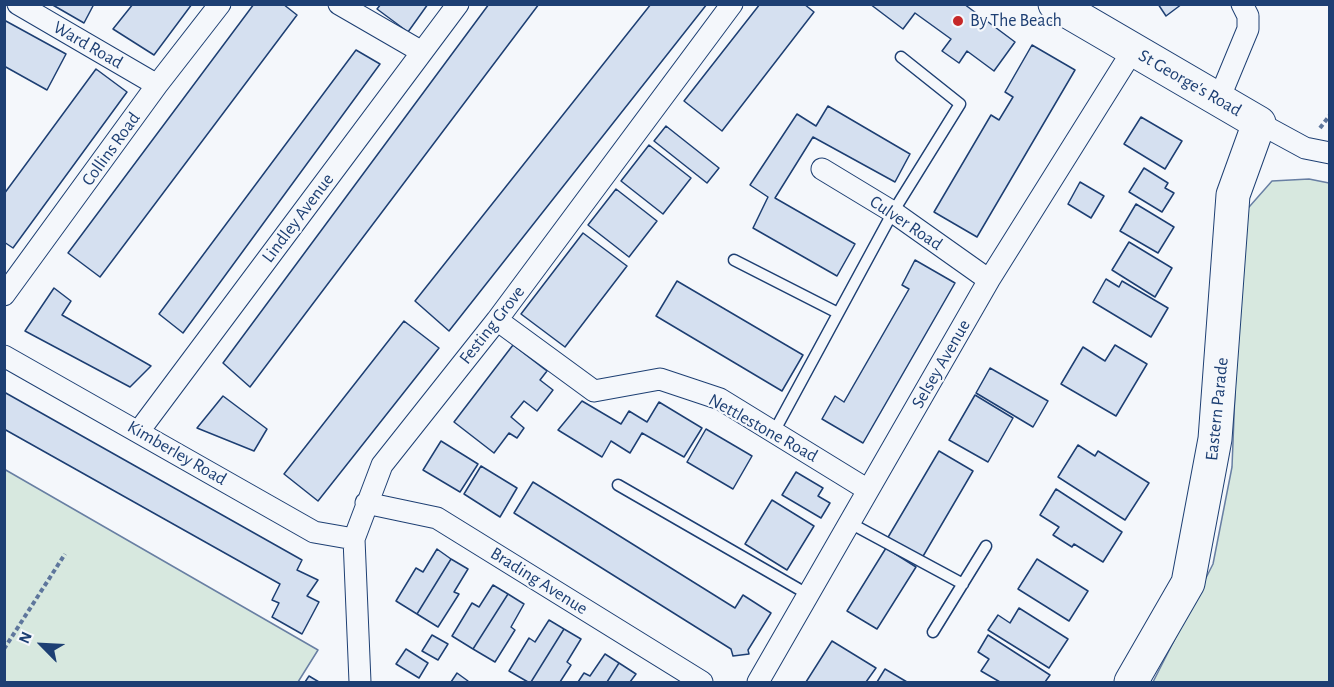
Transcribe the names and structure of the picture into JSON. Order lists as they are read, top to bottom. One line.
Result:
{"streets":{"main road":["St George's Road","Eastern Parade"],"street":["Ward Road","Collins Road","Lindley Avenue","Culver Road","Festing Grove","Selsey Avenue","Nettlestone Road","Kimberley Road","Brading Avenue"]},"crossings":[["Ward Road","Collins Road"],["St George's Road","Selsey Avenue"],["St George's Road","Eastern Parade"],["Lindley Avenue","Kimberley Road"],["Culver Road","Selsey Avenue"],["Festing Grove","Nettlestone Road"],["Festing Grove","Kimberley Road"],["Festing Grove","Brading Avenue"],["Selsey Avenue","Nettlestone Road"]],"places":["By The Beach"],"north":"top left"}
